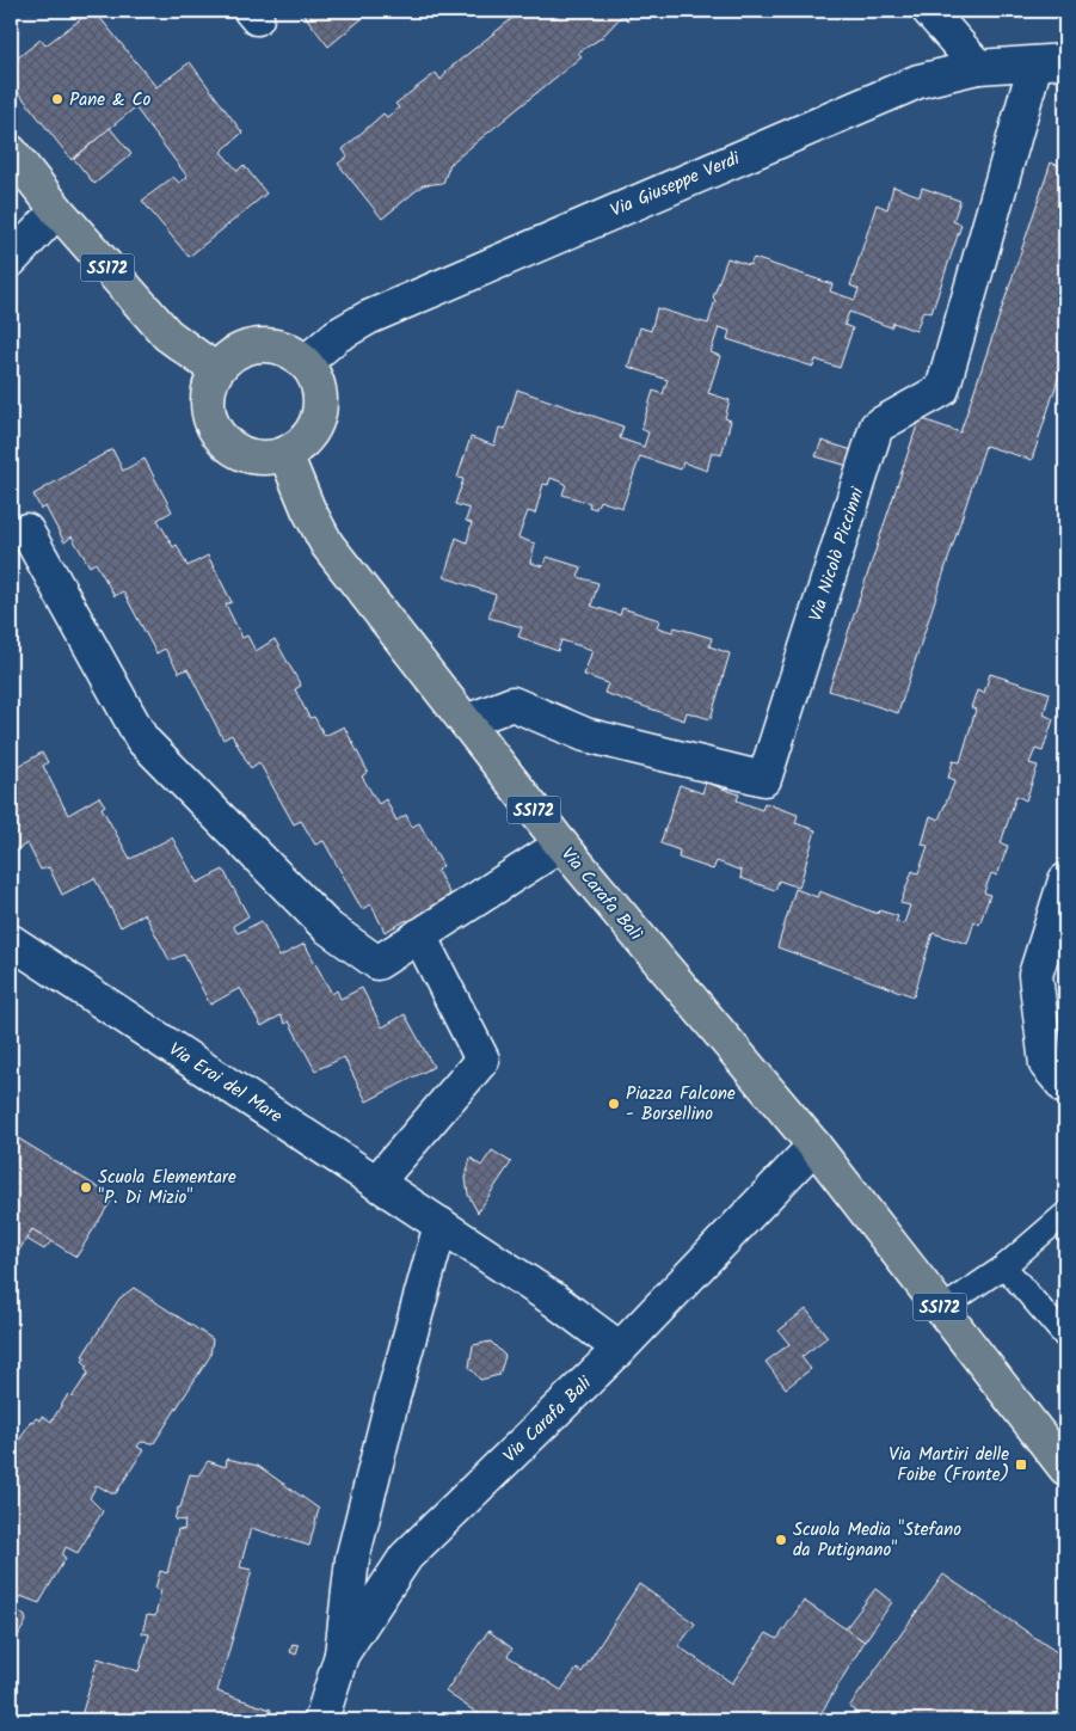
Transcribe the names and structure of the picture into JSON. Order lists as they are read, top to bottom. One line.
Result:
{"streets":{"main road":["SS172","Via Carafa Balì"],"street":["Via Giuseppe Verdi","Via Nicolò Piccinni","Via Eroi del Mare","Via Carafa Bali"]},"crossings":[["Via Giuseppe Verdi","SS172"],["Via Giuseppe Verdi","Via Nicolò Piccinni"],["Via Giuseppe Verdi","Via Carafa Balì"],["SS172","Via Carafa Balì"],["SS172","Via Carafa Bali"],["Via Nicolò Piccinni","Via Carafa Balì"],["Via Carafa Balì","Via Carafa Bali"],["Via Eroi del Mare","Via Carafa Bali"]],"places":{"other":["Pane & Co","Piazza Falcone - Borsellino","Scuola Elementare \"P. Di Mizio\"","Scuola Media \"Stefano da Putignano\""],"transit":["Via Martiri delle Foibe (Fronte)"]}}
